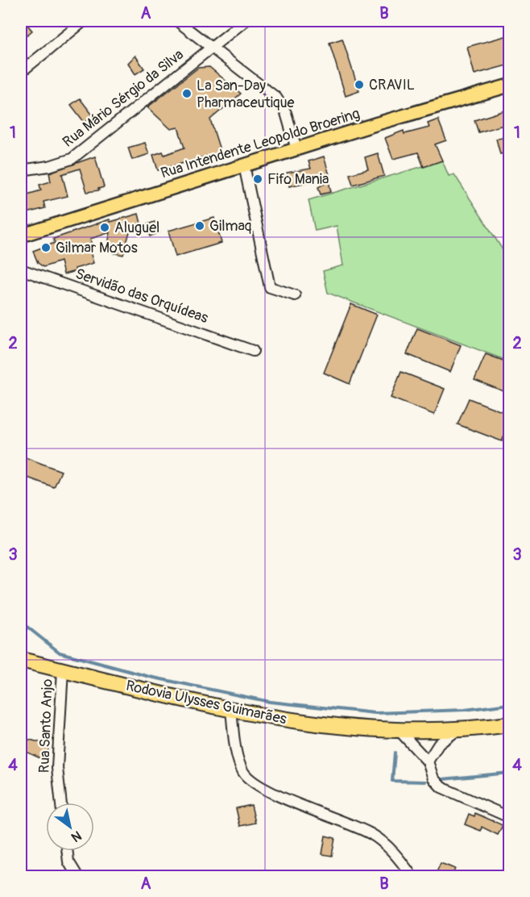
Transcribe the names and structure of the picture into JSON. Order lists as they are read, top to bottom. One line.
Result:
{"streets":{"highway":["Rodovia Ulysses Guimarães"],"main road":["Rua Intendente Leopoldo Broering"],"street":["Rua Mário Sérgio da Silva","Servidão das Orquídeas","Rua Santo Anjo"]},"crossings":[["Rodovia Ulysses Guimarães","Rua Santo Anjo"]],"places":["CRAVIL","La San-Day Pharmaceutique","Fifo Mania","Gilmaq","Aluguel","Gilmar Motos"],"north":"bottom right","grid":{"columns":["A","B"],"rows":["1","2","3","4"]}}
